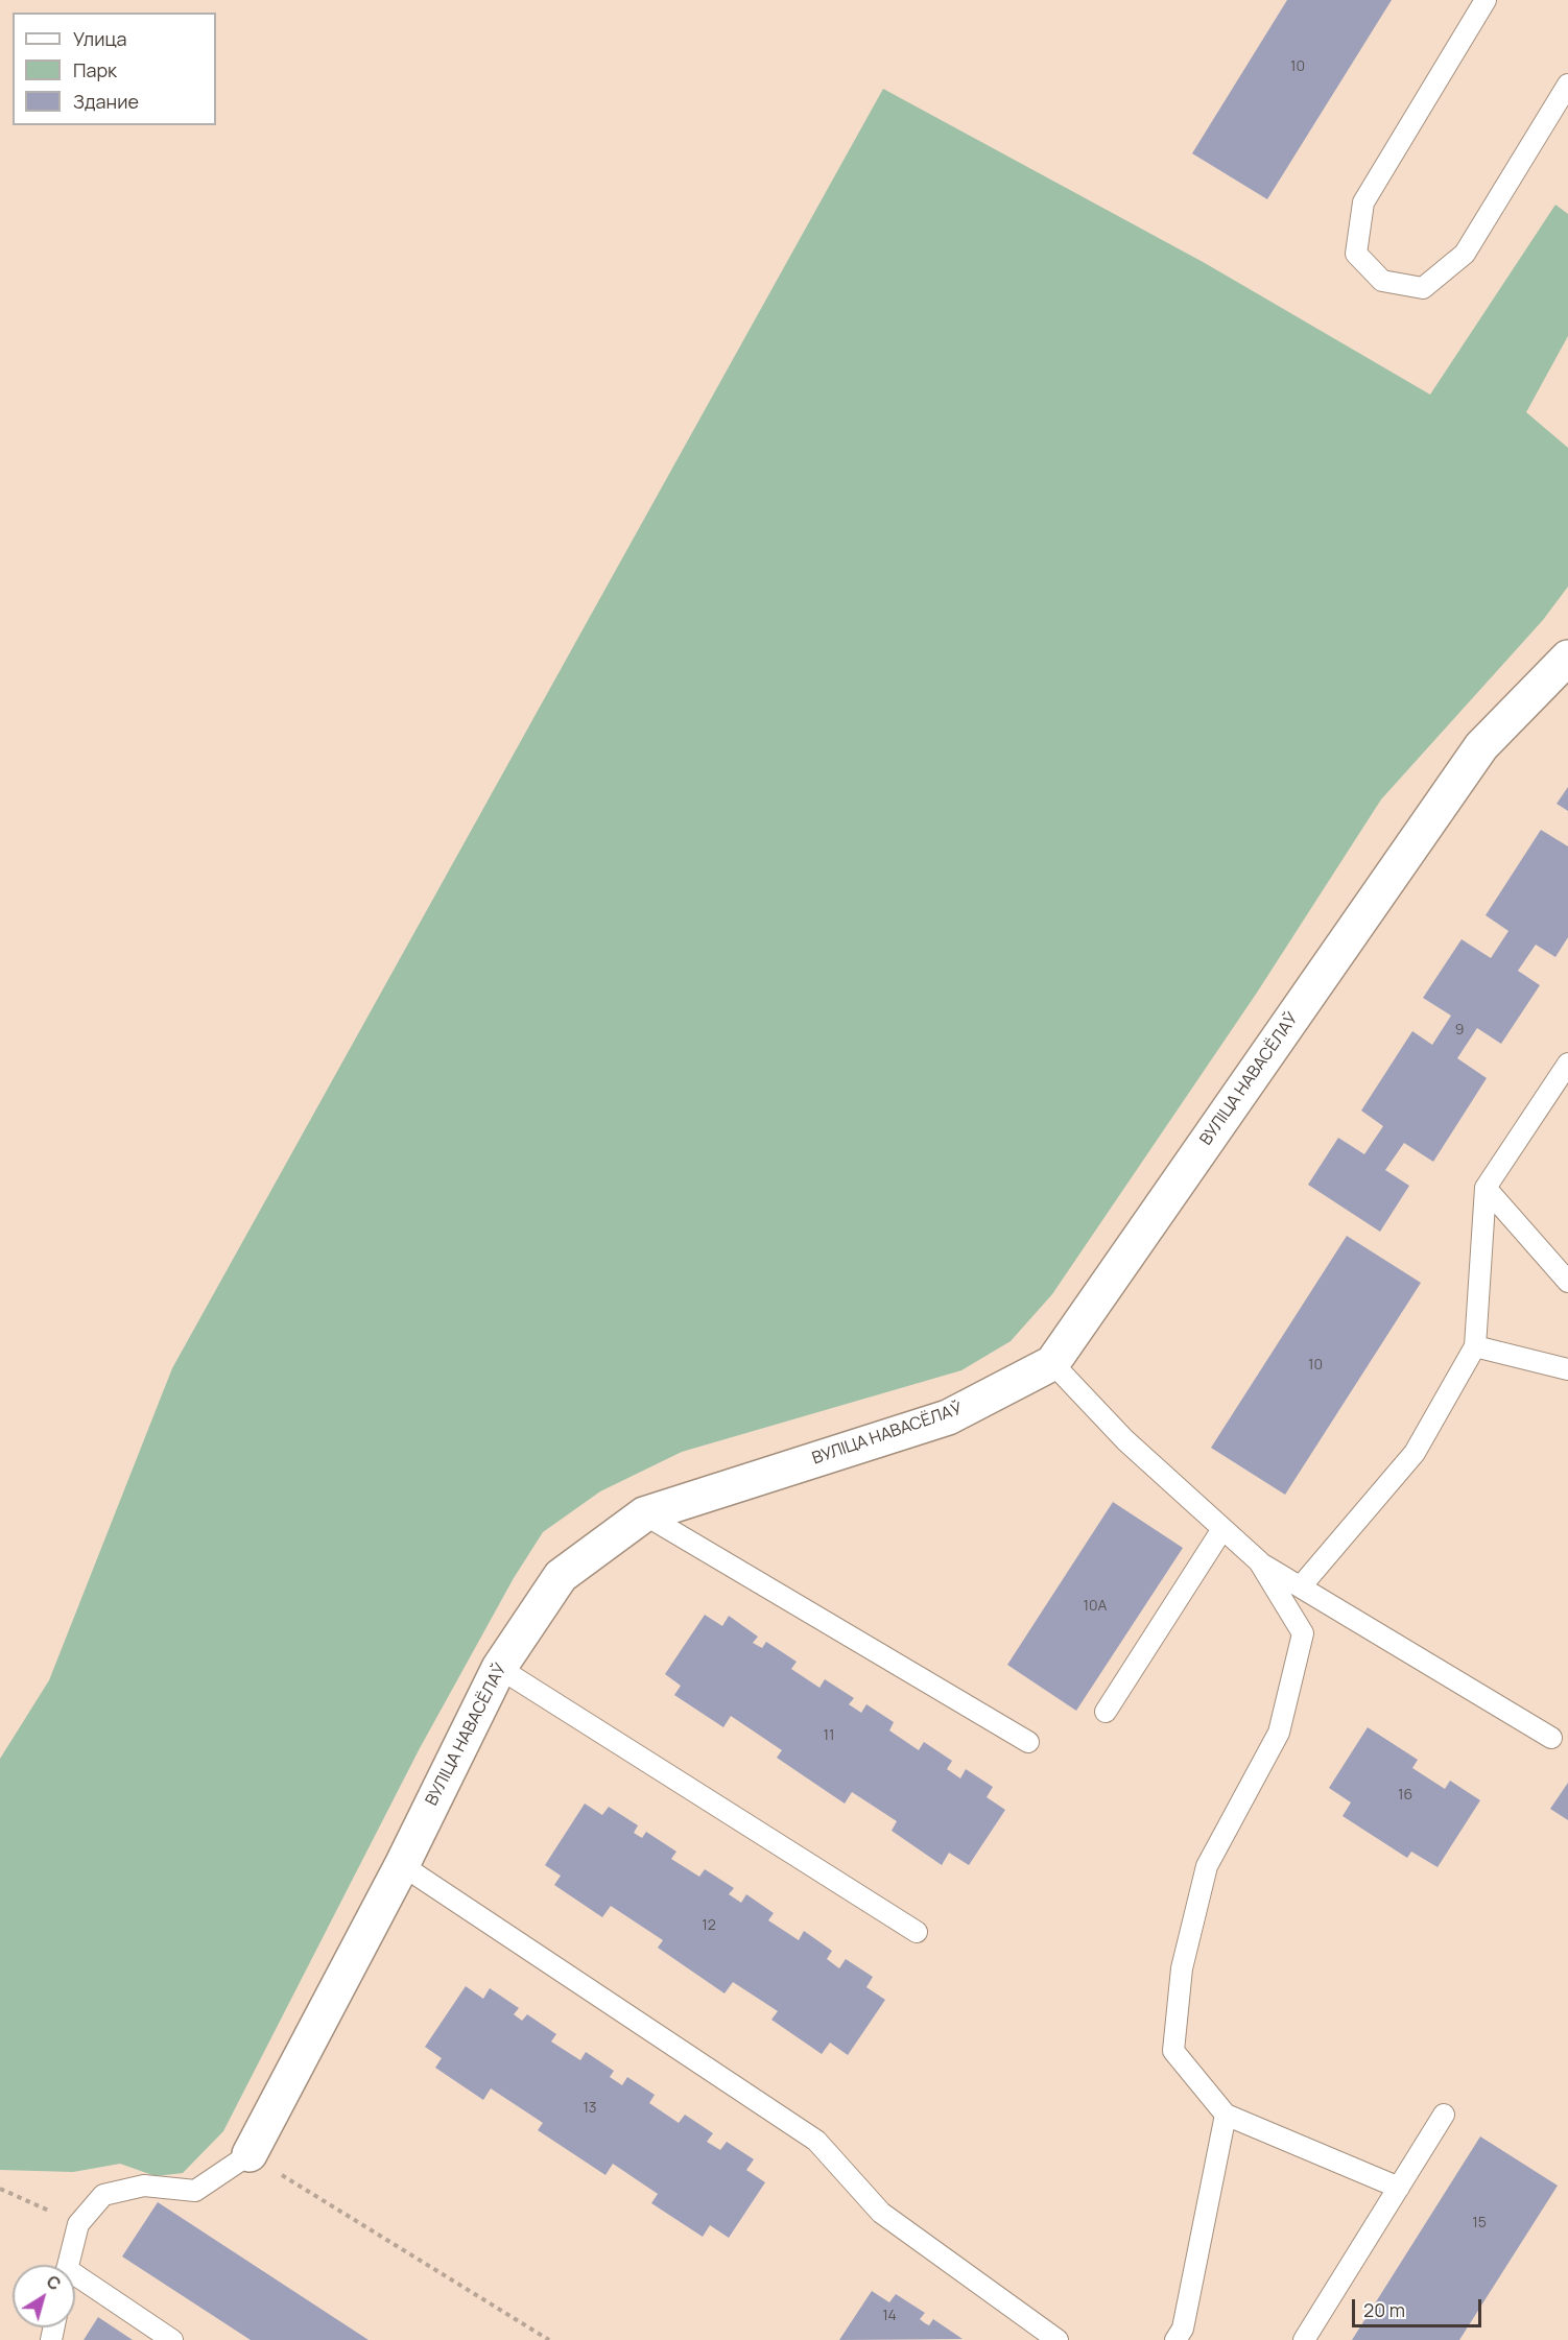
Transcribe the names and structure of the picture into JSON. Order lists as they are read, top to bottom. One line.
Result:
{"streets":{"street":["ВУЛІЦА НАВАСЁЛАЎ"]},"house_numbers":["10","9","10","10А","11","16","12","13","15","14"],"legend":["Улица","Парк","Здание"],"scale_bar":"20 m","north":"top right"}
